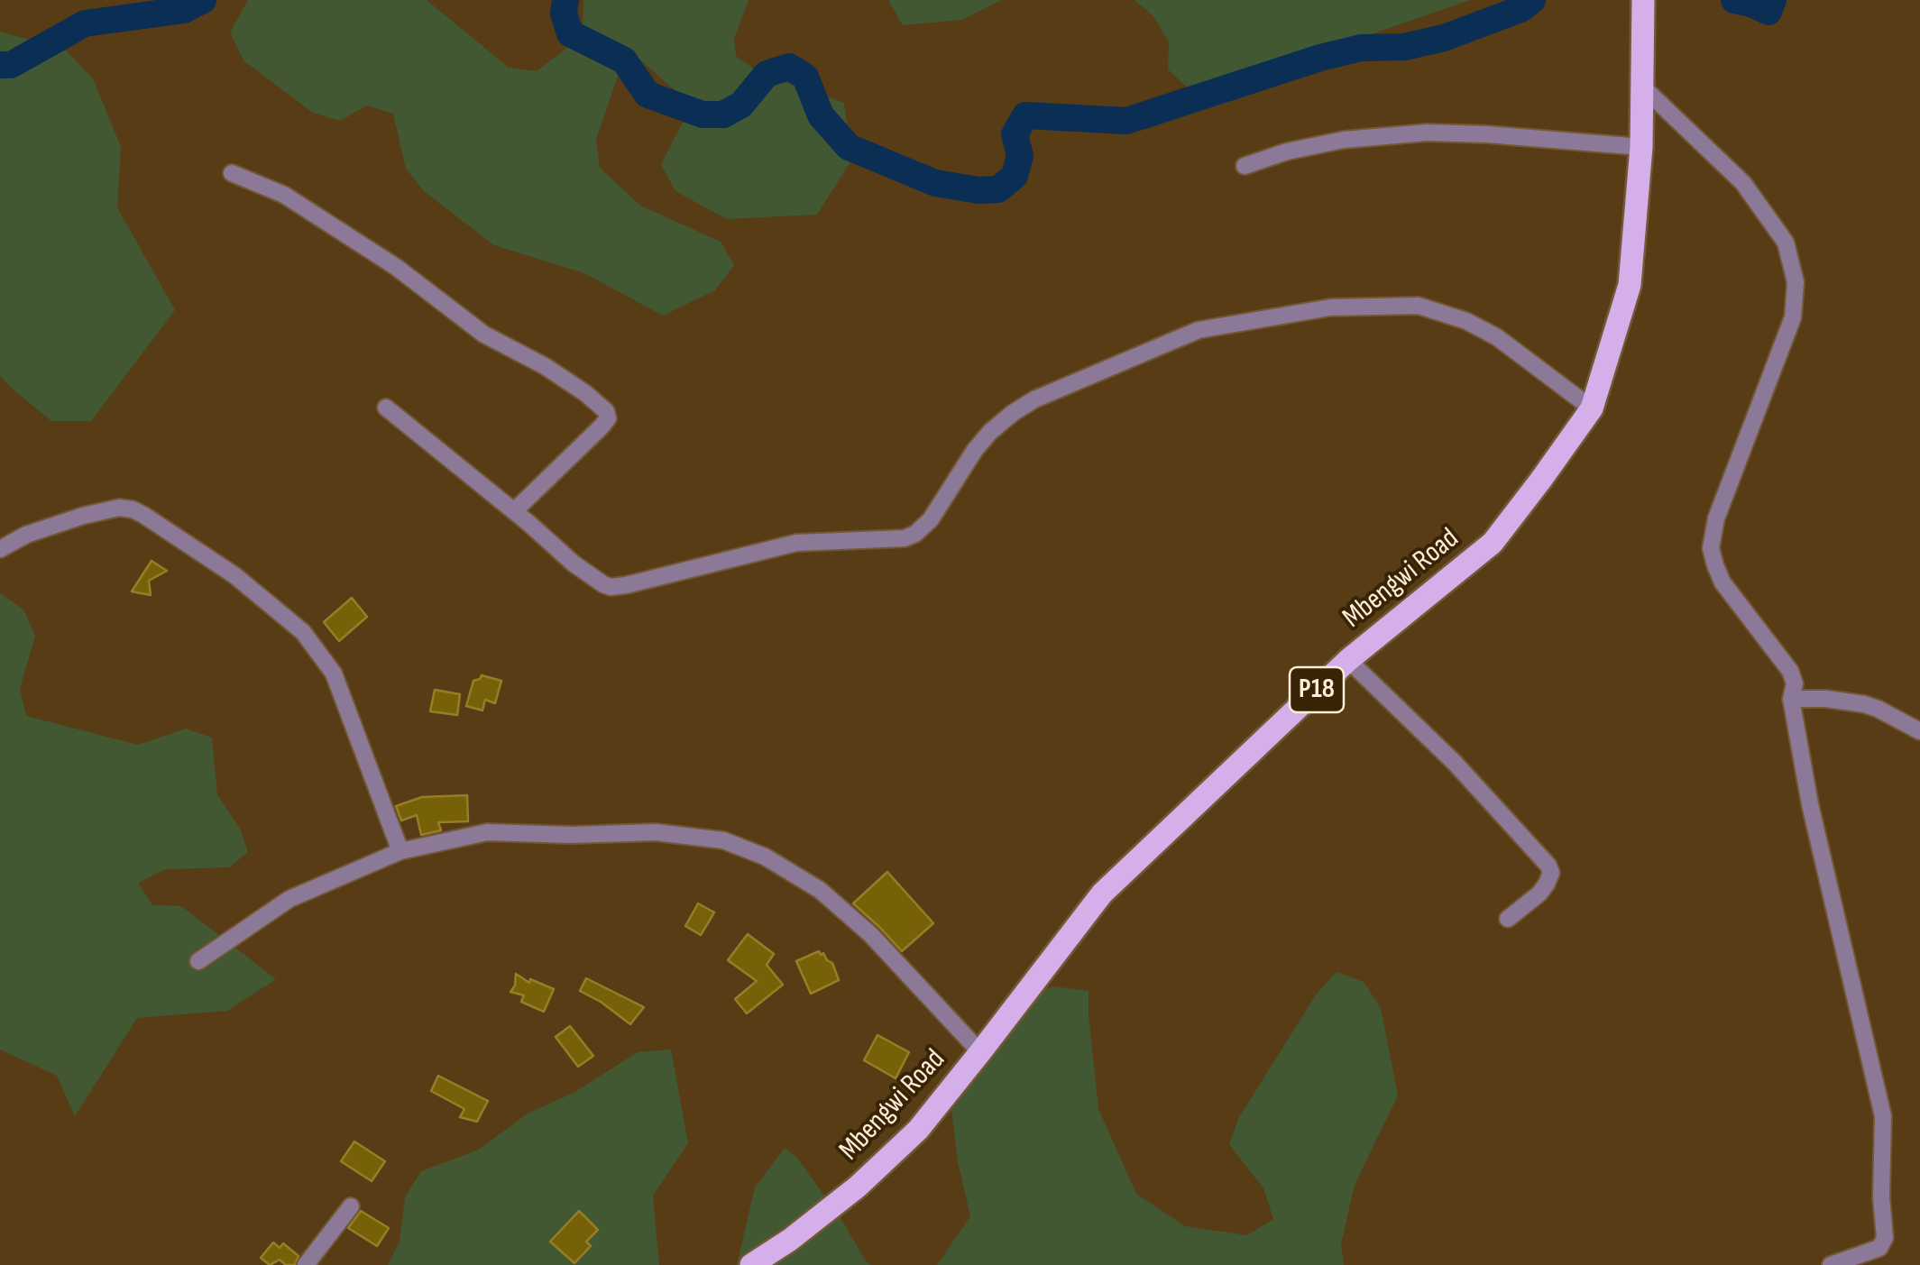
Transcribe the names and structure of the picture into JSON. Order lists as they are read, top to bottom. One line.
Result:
{"streets":{"main road":["Mbengwi Road","P18"]}}
